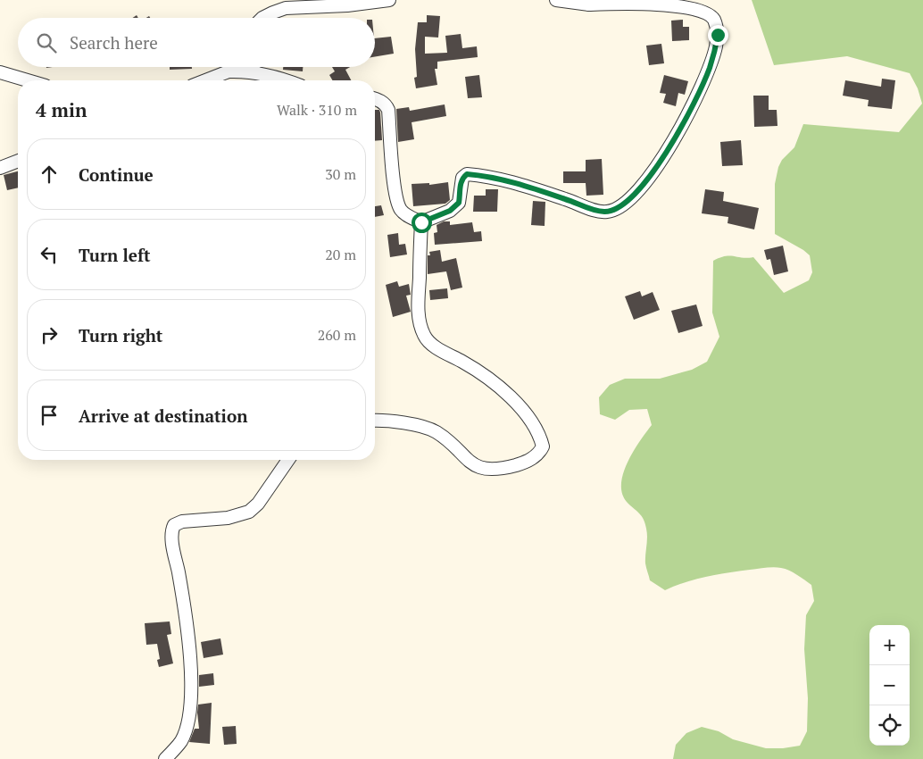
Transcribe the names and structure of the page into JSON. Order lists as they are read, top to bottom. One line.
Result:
{"page":{"search":"Search here","heading":["4 min","Walk · 310 m"],"list":[["Continue","30 m"],["Turn left","20 m"],["Turn right","260 m"],"Arrive at destination"],"map_buttons":["+","−"]}}
